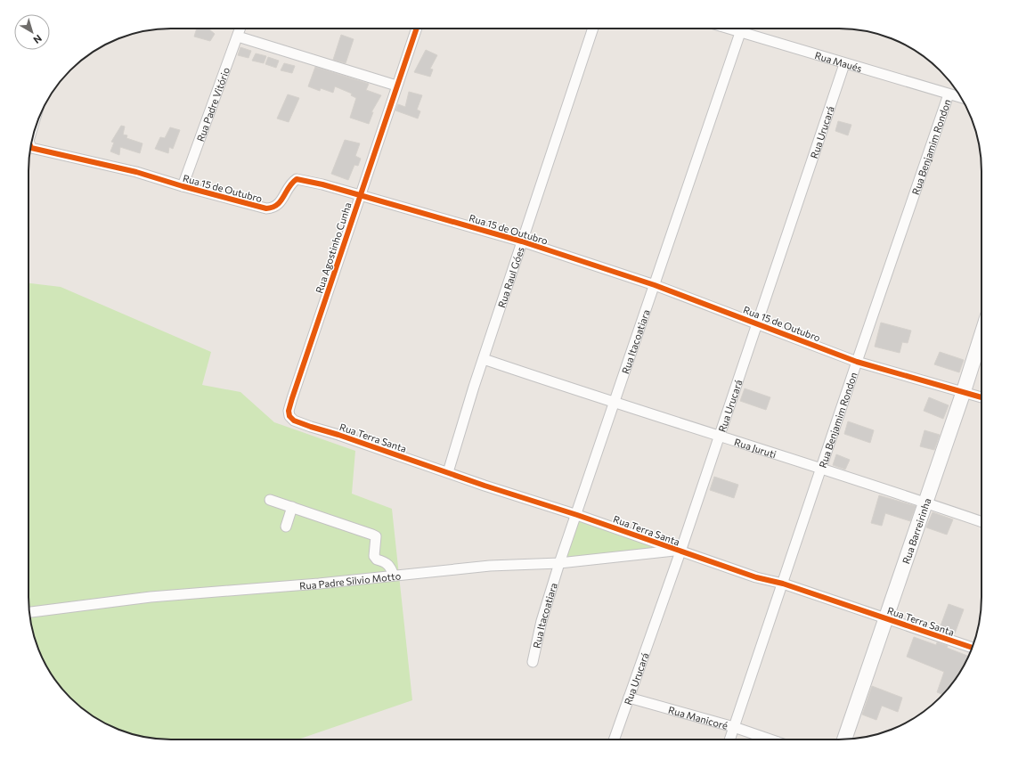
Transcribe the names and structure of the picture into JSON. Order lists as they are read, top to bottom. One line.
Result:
{"streets":{"street":["Rua Maués","Rua Padre Vitório","Rua Urucará","Rua Benjamim Rondon","Rua 15 de Outubro","Rua Agostinho Cunha","Rua Raul Góes","Rua Itacoatiara","Rua Terra Santa","Rua Juruti","Rua Barreirinha","Rua Padre Silvio Motto","Rua Manicoré"]},"crossings":[["Rua Maués","Rua Urucará"],["Rua Maués","Rua Benjamim Rondon"],["Rua Maués","Rua Itacoatiara"],["Rua Padre Vitório","Rua 15 de Outubro"],["Rua Urucará","Rua 15 de Outubro"],["Rua Urucará","Rua Terra Santa"],["Rua Urucará","Rua Juruti"],["Rua Urucará","Rua Padre Silvio Motto"],["Rua Urucará","Rua Manicoré"],["Rua Benjamim Rondon","Rua 15 de Outubro"],["Rua Benjamim Rondon","Rua Terra Santa"],["Rua Benjamim Rondon","Rua Juruti"],["Rua Benjamim Rondon","Rua Manicoré"],["Rua 15 de Outubro","Rua Agostinho Cunha"],["Rua 15 de Outubro","Rua Raul Góes"],["Rua 15 de Outubro","Rua Itacoatiara"],["Rua 15 de Outubro","Rua Barreirinha"],["Rua Agostinho Cunha","Rua Terra Santa"],["Rua Raul Góes","Rua Terra Santa"],["Rua Raul Góes","Rua Juruti"],["Rua Itacoatiara","Rua Terra Santa"],["Rua Itacoatiara","Rua Juruti"],["Rua Itacoatiara","Rua Padre Silvio Motto"],["Rua Terra Santa","Rua Barreirinha"],["Rua Terra Santa","Rua Padre Silvio Motto"],["Rua Juruti","Rua Barreirinha"]],"north":"bottom right"}
